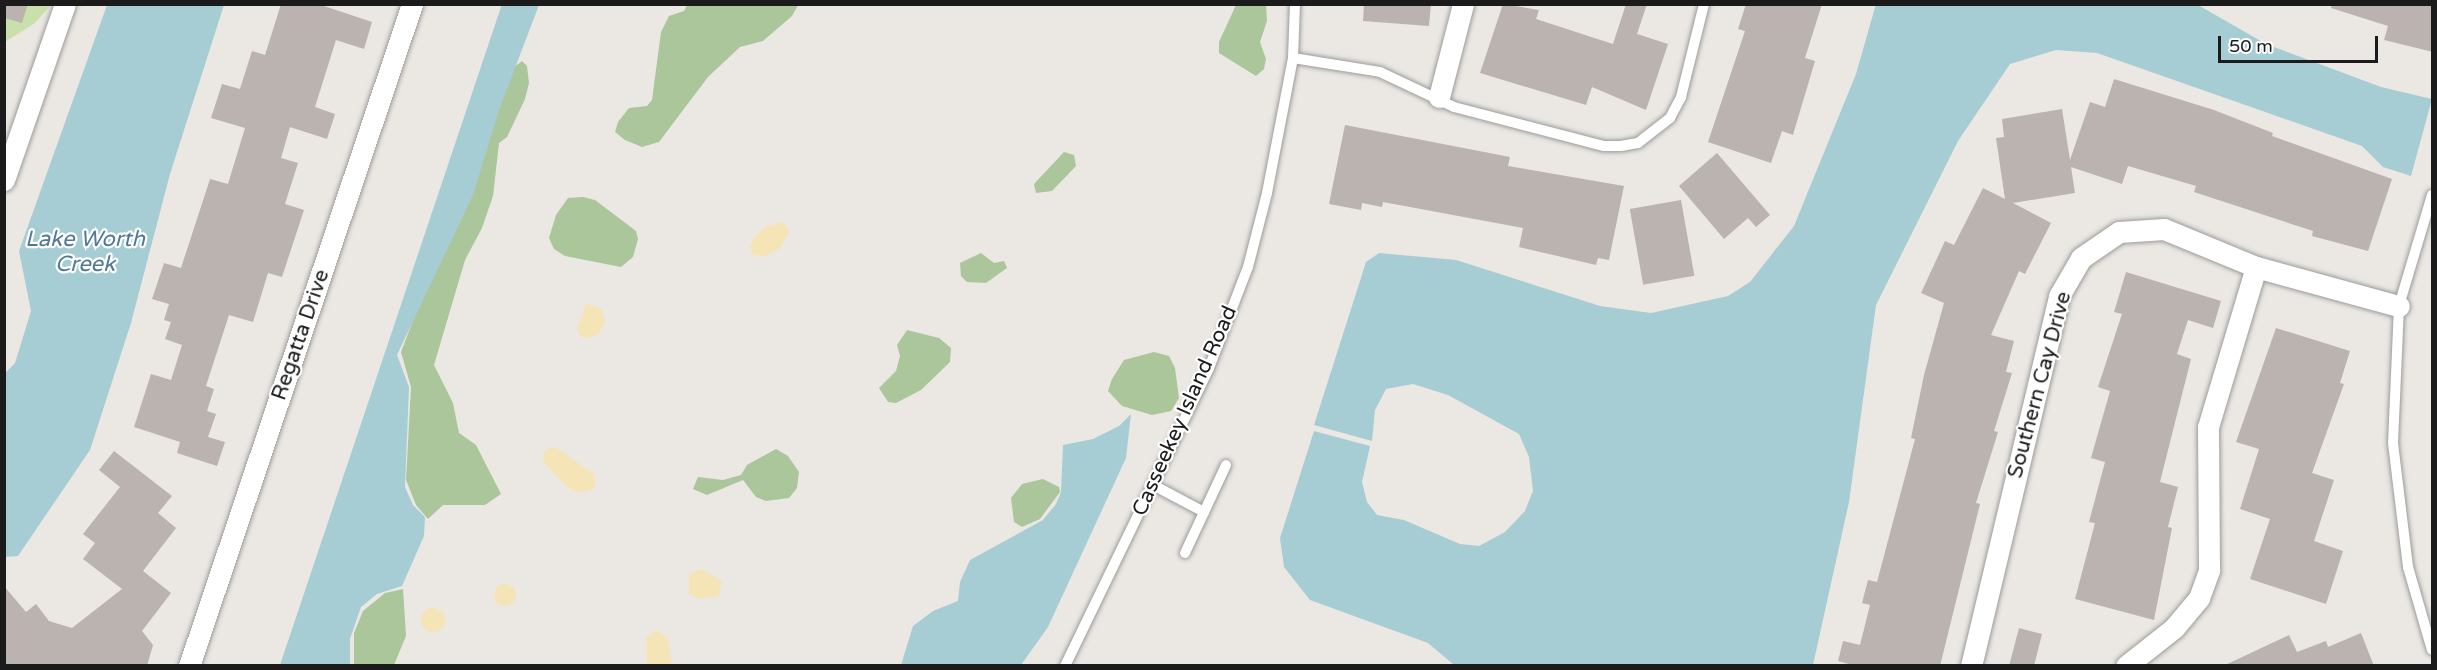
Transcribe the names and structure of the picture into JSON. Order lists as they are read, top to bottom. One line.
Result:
{"streets":{"street":["Regatta Drive","Southern Cay Drive"],"lane":["Casseekey Island Road"]},"water":["Lake Worth Creek"],"scale_bar":"50 m"}
